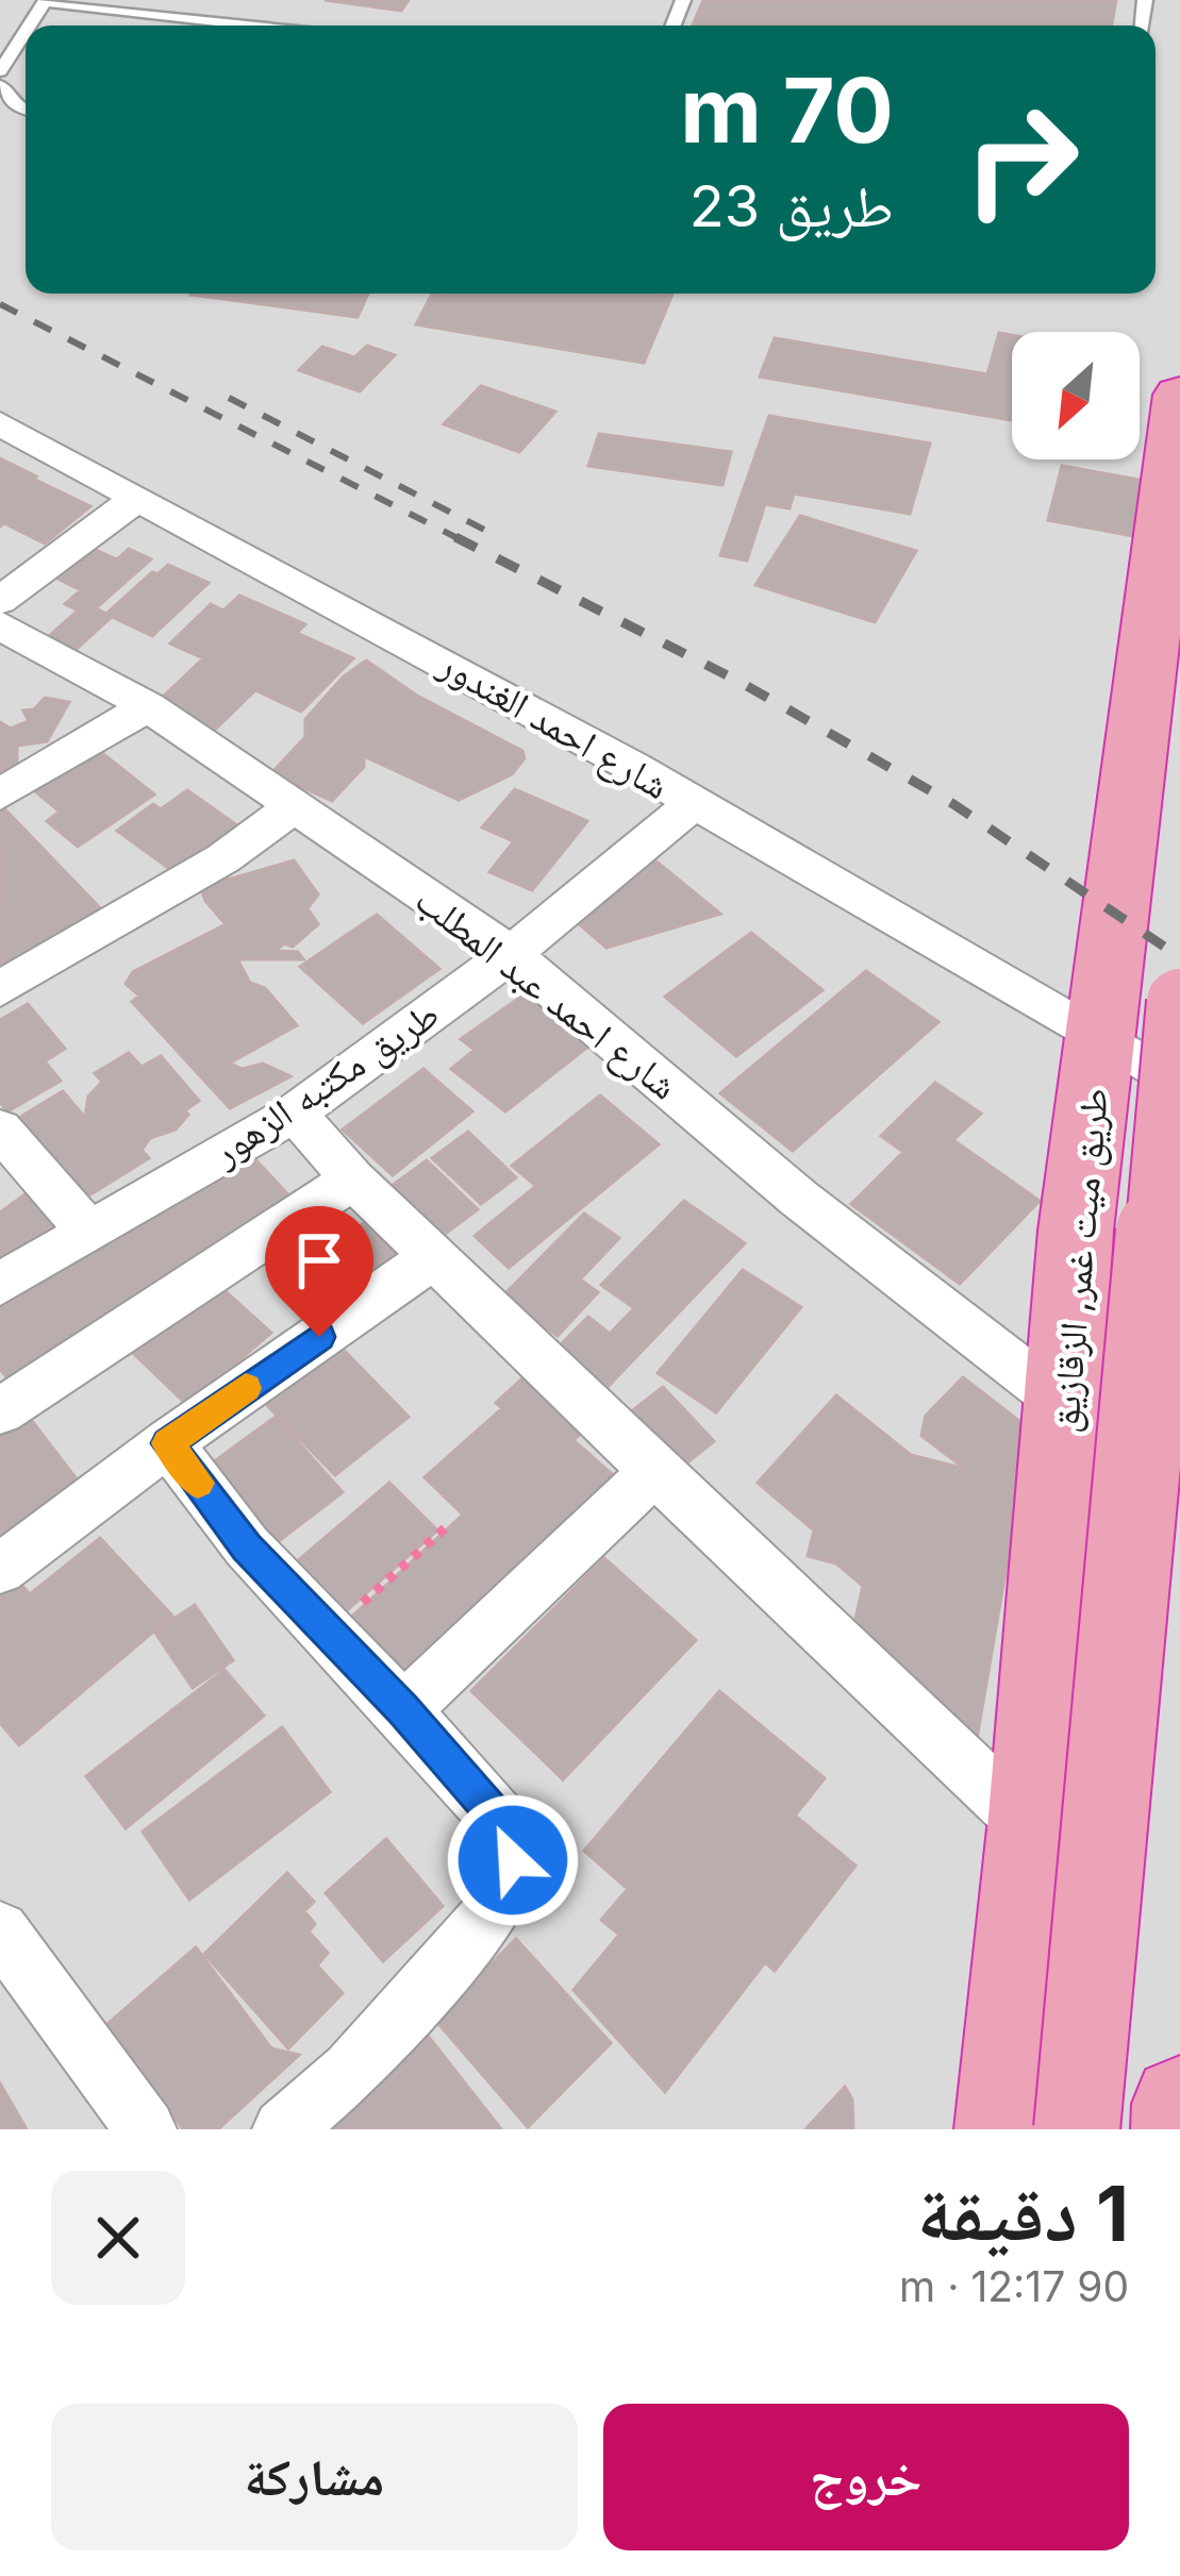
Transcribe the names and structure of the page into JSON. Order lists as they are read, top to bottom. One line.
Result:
{"streets":{"highway":["طريق ميت غمر, الزقازيق"],"street":["شارع احمد الغندور","شارع احمد عبد المطلب","طريق مكتبه الزهور"]},"crossings":[["شارع احمد الغندور","طريق مكتبه الزهور"],["شارع احمد الغندور","طريق ميت غمر, الزقازيق"],["شارع احمد عبد المطلب","طريق مكتبه الزهور"],["شارع احمد عبد المطلب","طريق ميت غمر, الزقازيق"]],"north":"bottom left","page":{"turn":["70 m","طريق 23"],"heading":["1 دقيقة","90 m · 12:17"],"buttons":["خروج","مشاركة"]}}
